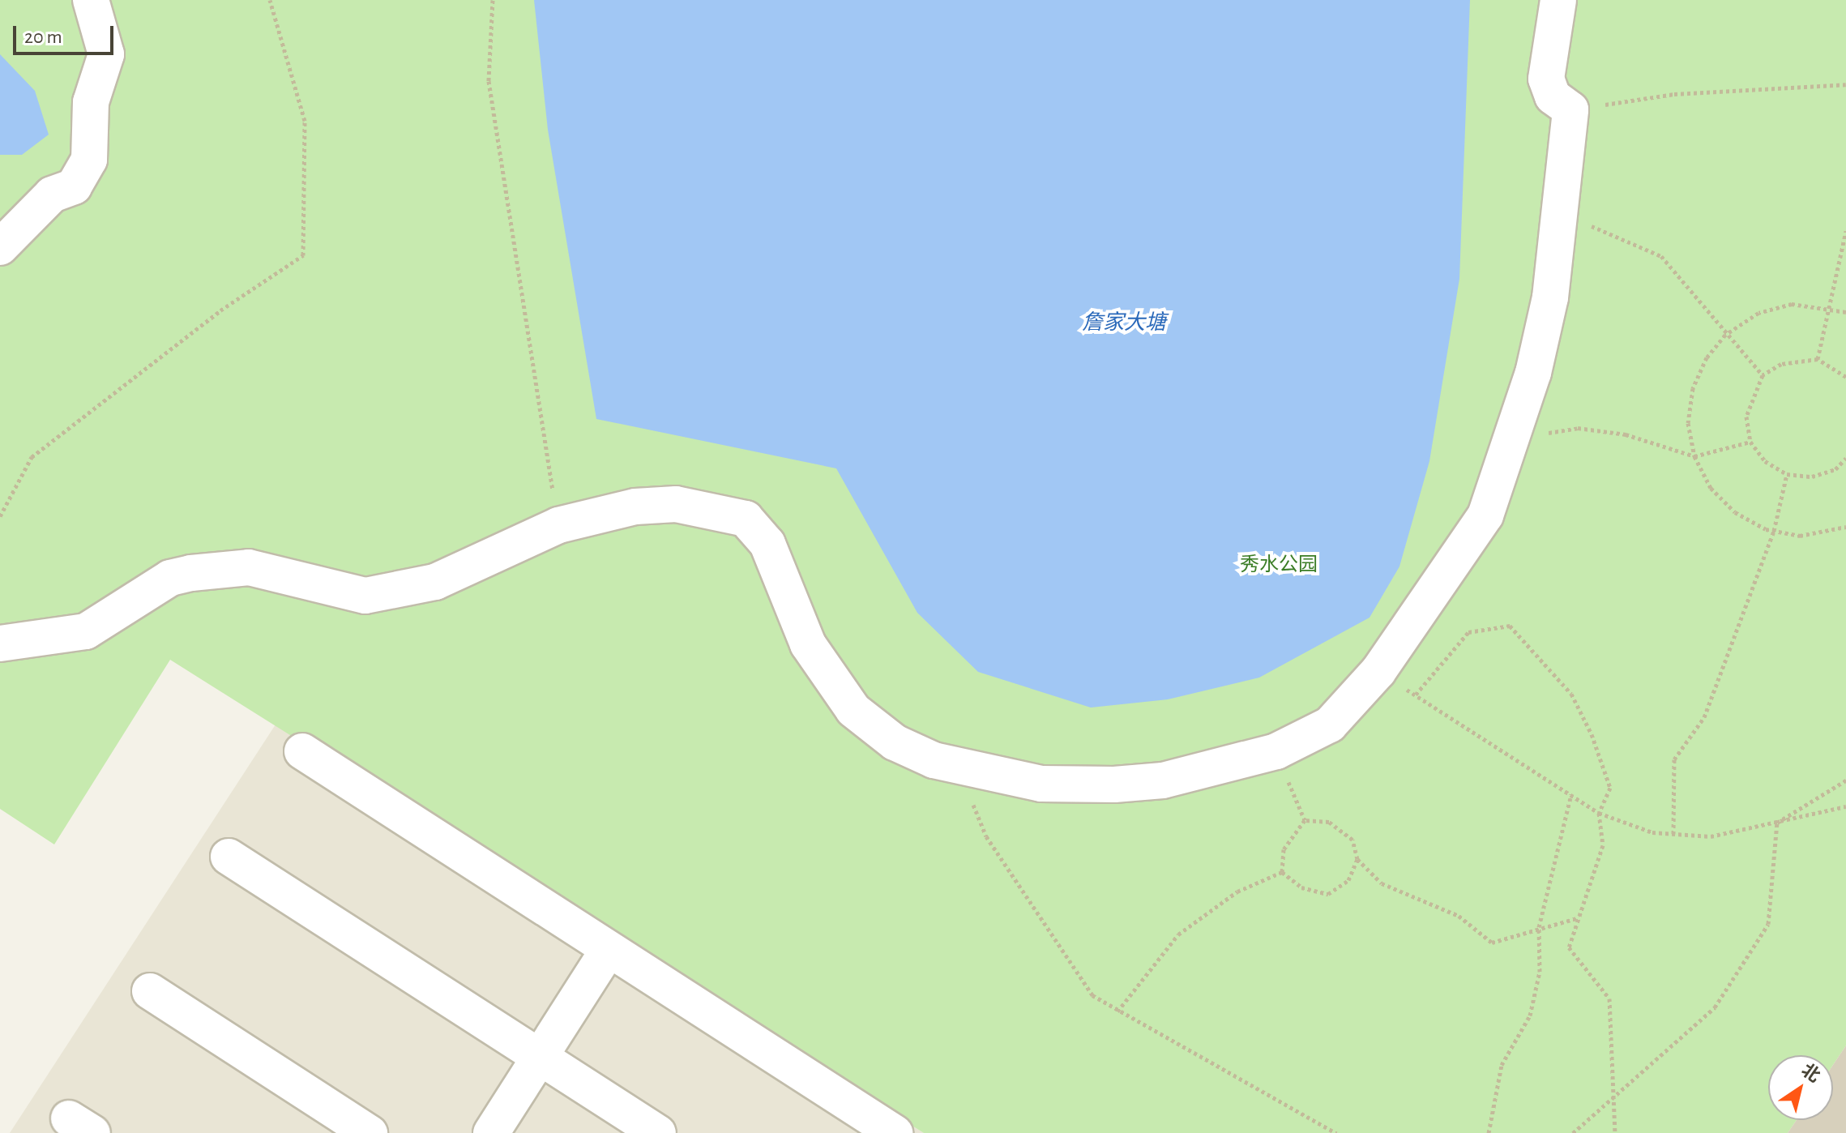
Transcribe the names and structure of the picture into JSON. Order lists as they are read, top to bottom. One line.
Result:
{"water":["詹家大塘"],"parks":["秀水公园"],"scale_bar":"20 m","north":"top right"}
